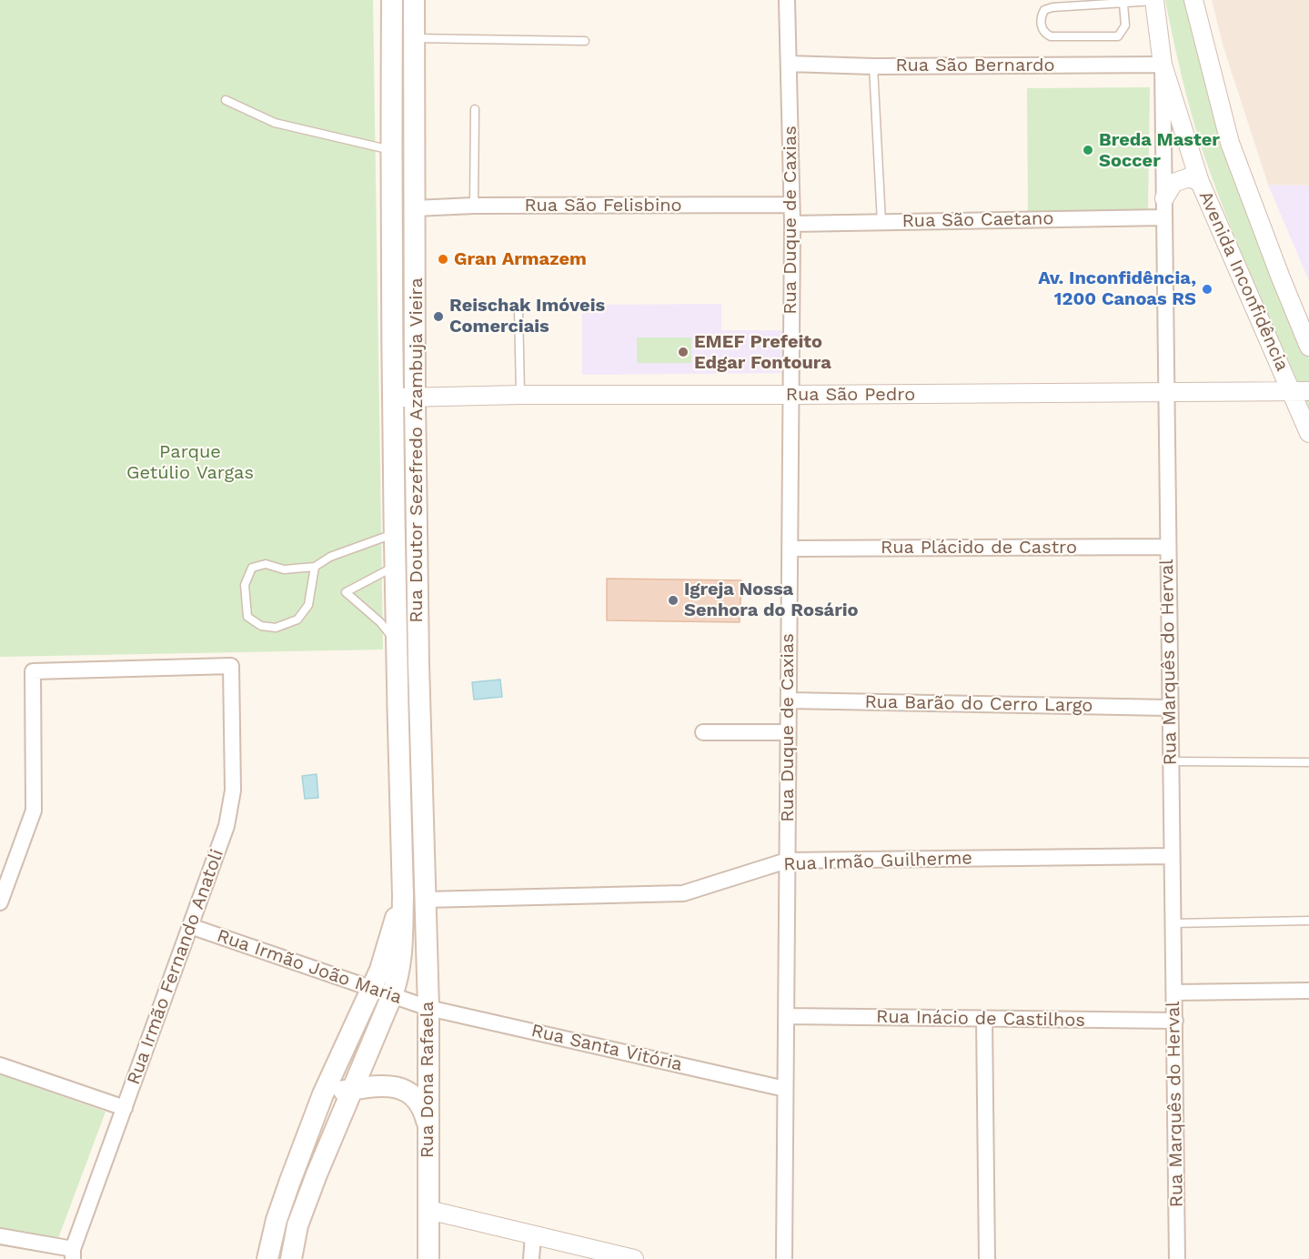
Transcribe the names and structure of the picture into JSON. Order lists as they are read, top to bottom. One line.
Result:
{"streets":{"main road":["Rua Doutor Sezefredo Azambuja Vieira","Rua Dona Rafaela"],"street":["Rua São Bernardo","Rua São Felisbino","Rua Duque de Caxias","Rua São Caetano","Avenida Inconfidência","Rua São Pedro","Rua Plácido de Castro","Rua Marquês do Herval","Rua Barão do Cerro Largo","Rua Irmão Guilherme","Rua Irmão Fernando Anatoli","Rua Irmão João Maria","Rua Inácio de Castilhos","Rua Santa Vitória"]},"crossings":[["Rua São Bernardo","Rua Duque de Caxias"],["Rua São Bernardo","Avenida Inconfidência"],["Rua São Bernardo","Rua Marquês do Herval"],["Rua São Felisbino","Rua Duque de Caxias"],["Rua São Felisbino","Rua Doutor Sezefredo Azambuja Vieira"],["Rua Duque de Caxias","Rua São Caetano"],["Rua Duque de Caxias","Rua São Pedro"],["Rua Duque de Caxias","Rua Plácido de Castro"],["Rua Duque de Caxias","Rua Barão do Cerro Largo"],["Rua Duque de Caxias","Rua Irmão Guilherme"],["Rua Duque de Caxias","Rua Inácio de Castilhos"],["Rua Duque de Caxias","Rua Santa Vitória"],["Rua São Caetano","Rua Marquês do Herval"],["Avenida Inconfidência","Rua São Pedro"],["Avenida Inconfidência","Rua Marquês do Herval"],["Rua São Pedro","Rua Doutor Sezefredo Azambuja Vieira"],["Rua São Pedro","Rua Marquês do Herval"],["Rua Doutor Sezefredo Azambuja Vieira","Rua Irmão Guilherme"],["Rua Doutor Sezefredo Azambuja Vieira","Rua Irmão João Maria"],["Rua Doutor Sezefredo Azambuja Vieira","Rua Dona Rafaela"],["Rua Plácido de Castro","Rua Marquês do Herval"],["Rua Marquês do Herval","Rua Barão do Cerro Largo"],["Rua Marquês do Herval","Rua Irmão Guilherme"],["Rua Marquês do Herval","Rua Inácio de Castilhos"],["Rua Irmão Guilherme","Rua Dona Rafaela"],["Rua Irmão Fernando Anatoli","Rua Irmão João Maria"],["Rua Irmão João Maria","Rua Santa Vitória"],["Rua Irmão João Maria","Rua Dona Rafaela"],["Rua Santa Vitória","Rua Dona Rafaela"]],"parks":["Parque Getúlio Vargas"],"places":["Breda Master Soccer","Gran Armazem","Av. Inconfidência, 1200 Canoas RS","Reischak Imóveis Comerciais","EMEF Prefeito Edgar Fontoura","Igreja Nossa Senhora do Rosário"]}
